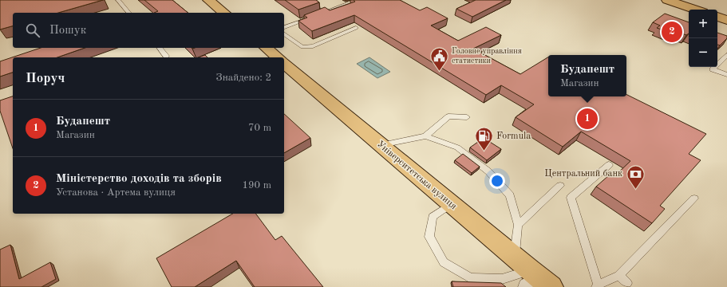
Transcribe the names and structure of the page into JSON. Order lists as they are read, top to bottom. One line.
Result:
{"streets":{"main road":["Університетська вулиця"]},"places":{"public building":["Головне управління статистики"],"fuel station":["Formula"],"bank":["Центральний банк"]},"page":{"map_buttons":["+","−"],"search":"Пошук","pins":["2","1"],"popup":["Будапешт","Магазин"],"heading":["Поруч","Знайдено: 2"],"list":[{"mark":"1","name":"Будапешт","note":"Магазин","value":"70 m"},{"mark":"2","name":"Міністерство доходів та зборів","note":"Установа · Артема вулиця","value":"190 m"}]}}
